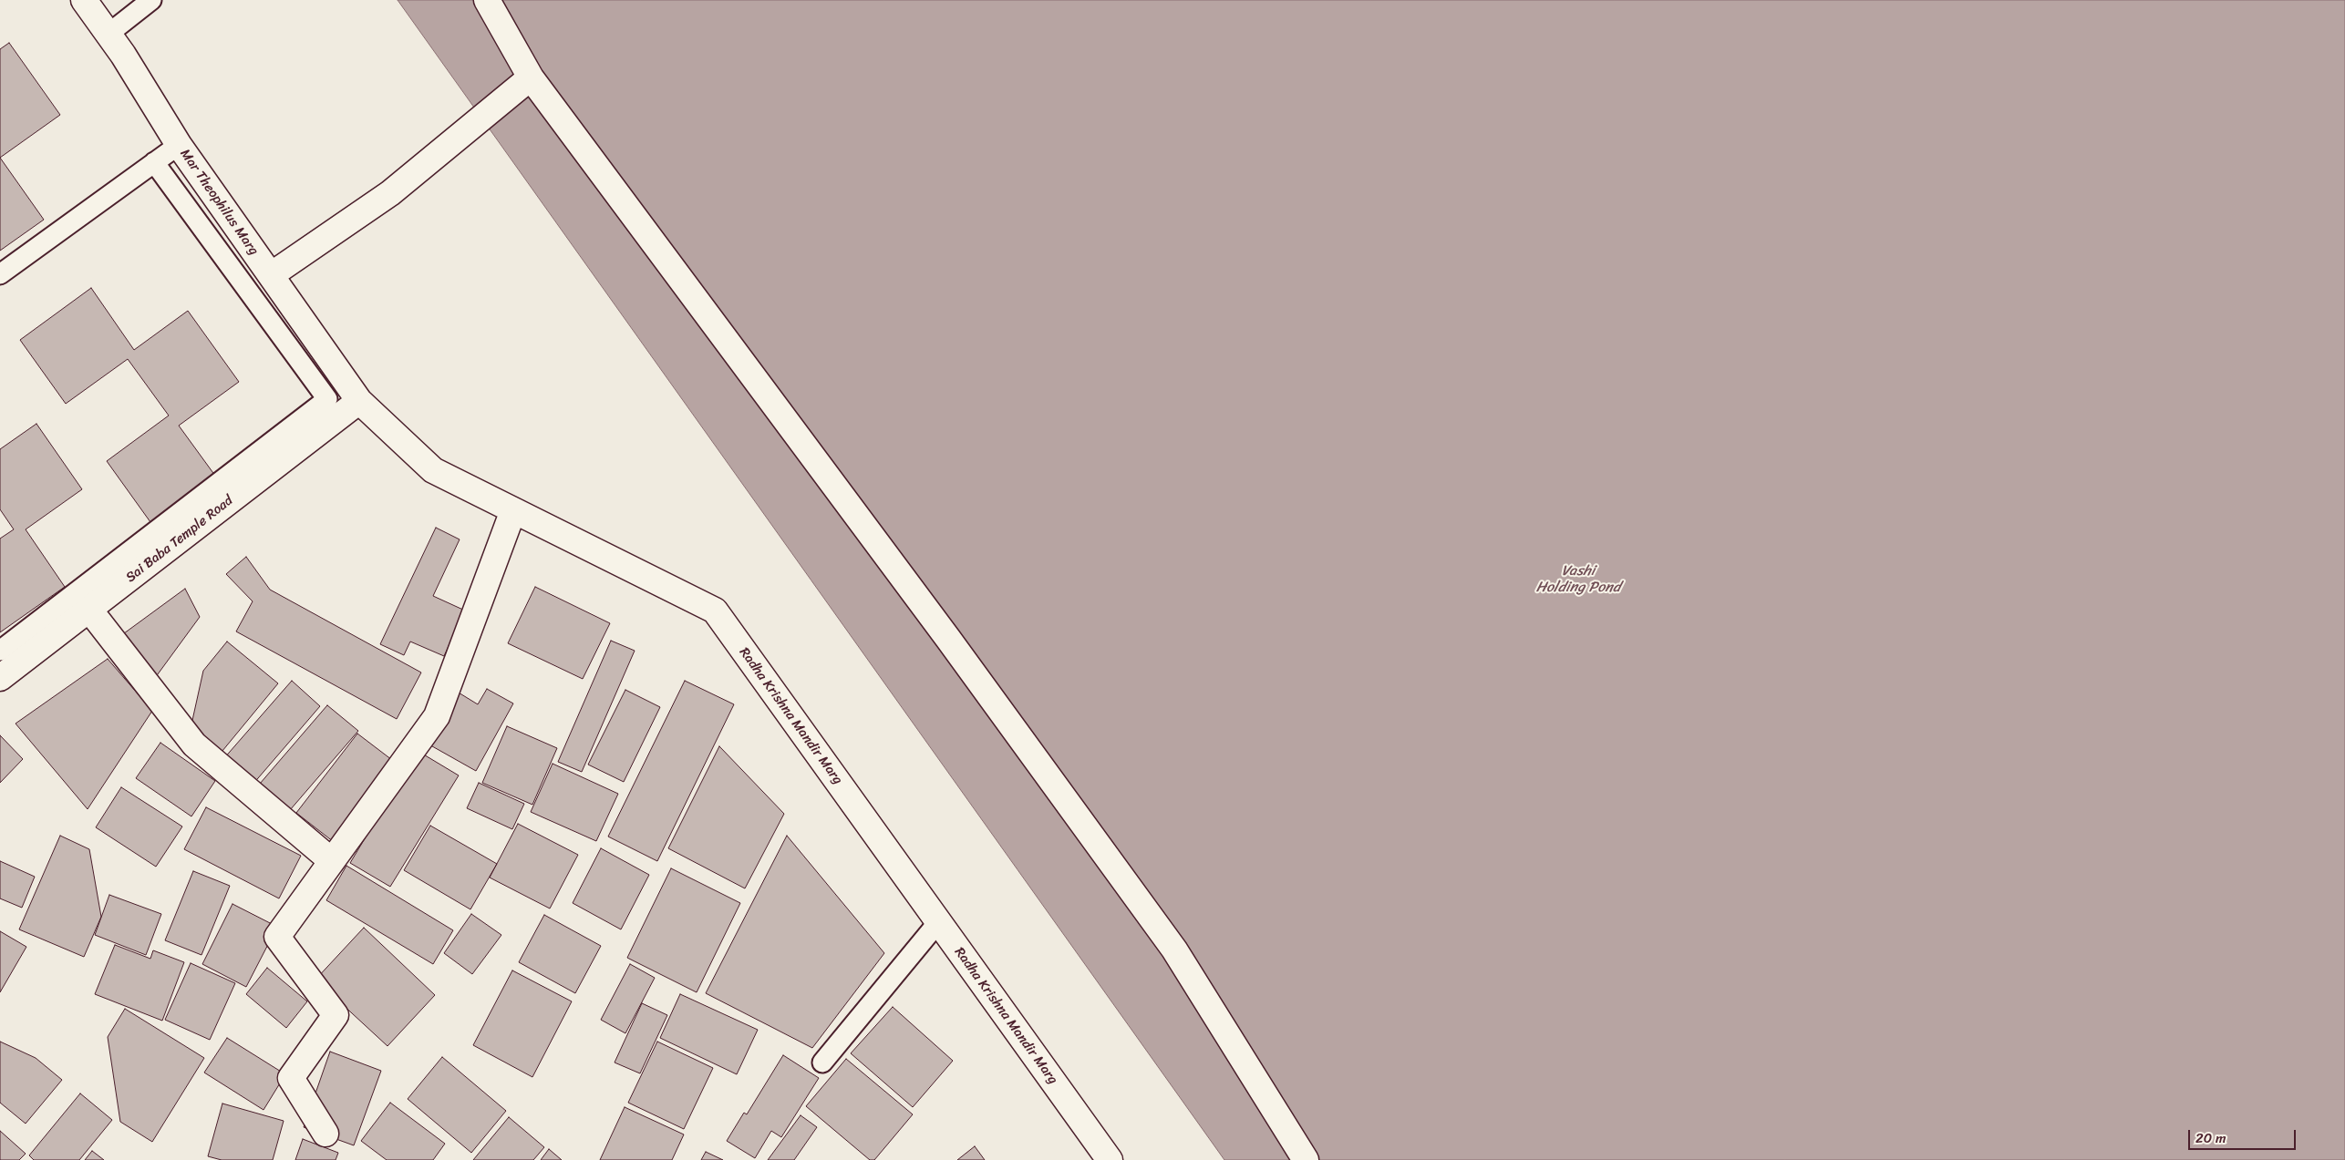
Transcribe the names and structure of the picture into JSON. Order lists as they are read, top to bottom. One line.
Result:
{"streets":{"street":["Mar Theophilus Marg","Sai Baba Temple Road","Radha Krishna Mandir Marg"]},"crossings":[["Mar Theophilus Marg","Sai Baba Temple Road"],["Mar Theophilus Marg","Radha Krishna Mandir Marg"],["Sai Baba Temple Road","Radha Krishna Mandir Marg"]],"water":["Vashi Holding Pond"],"scale_bar":"20 m"}
